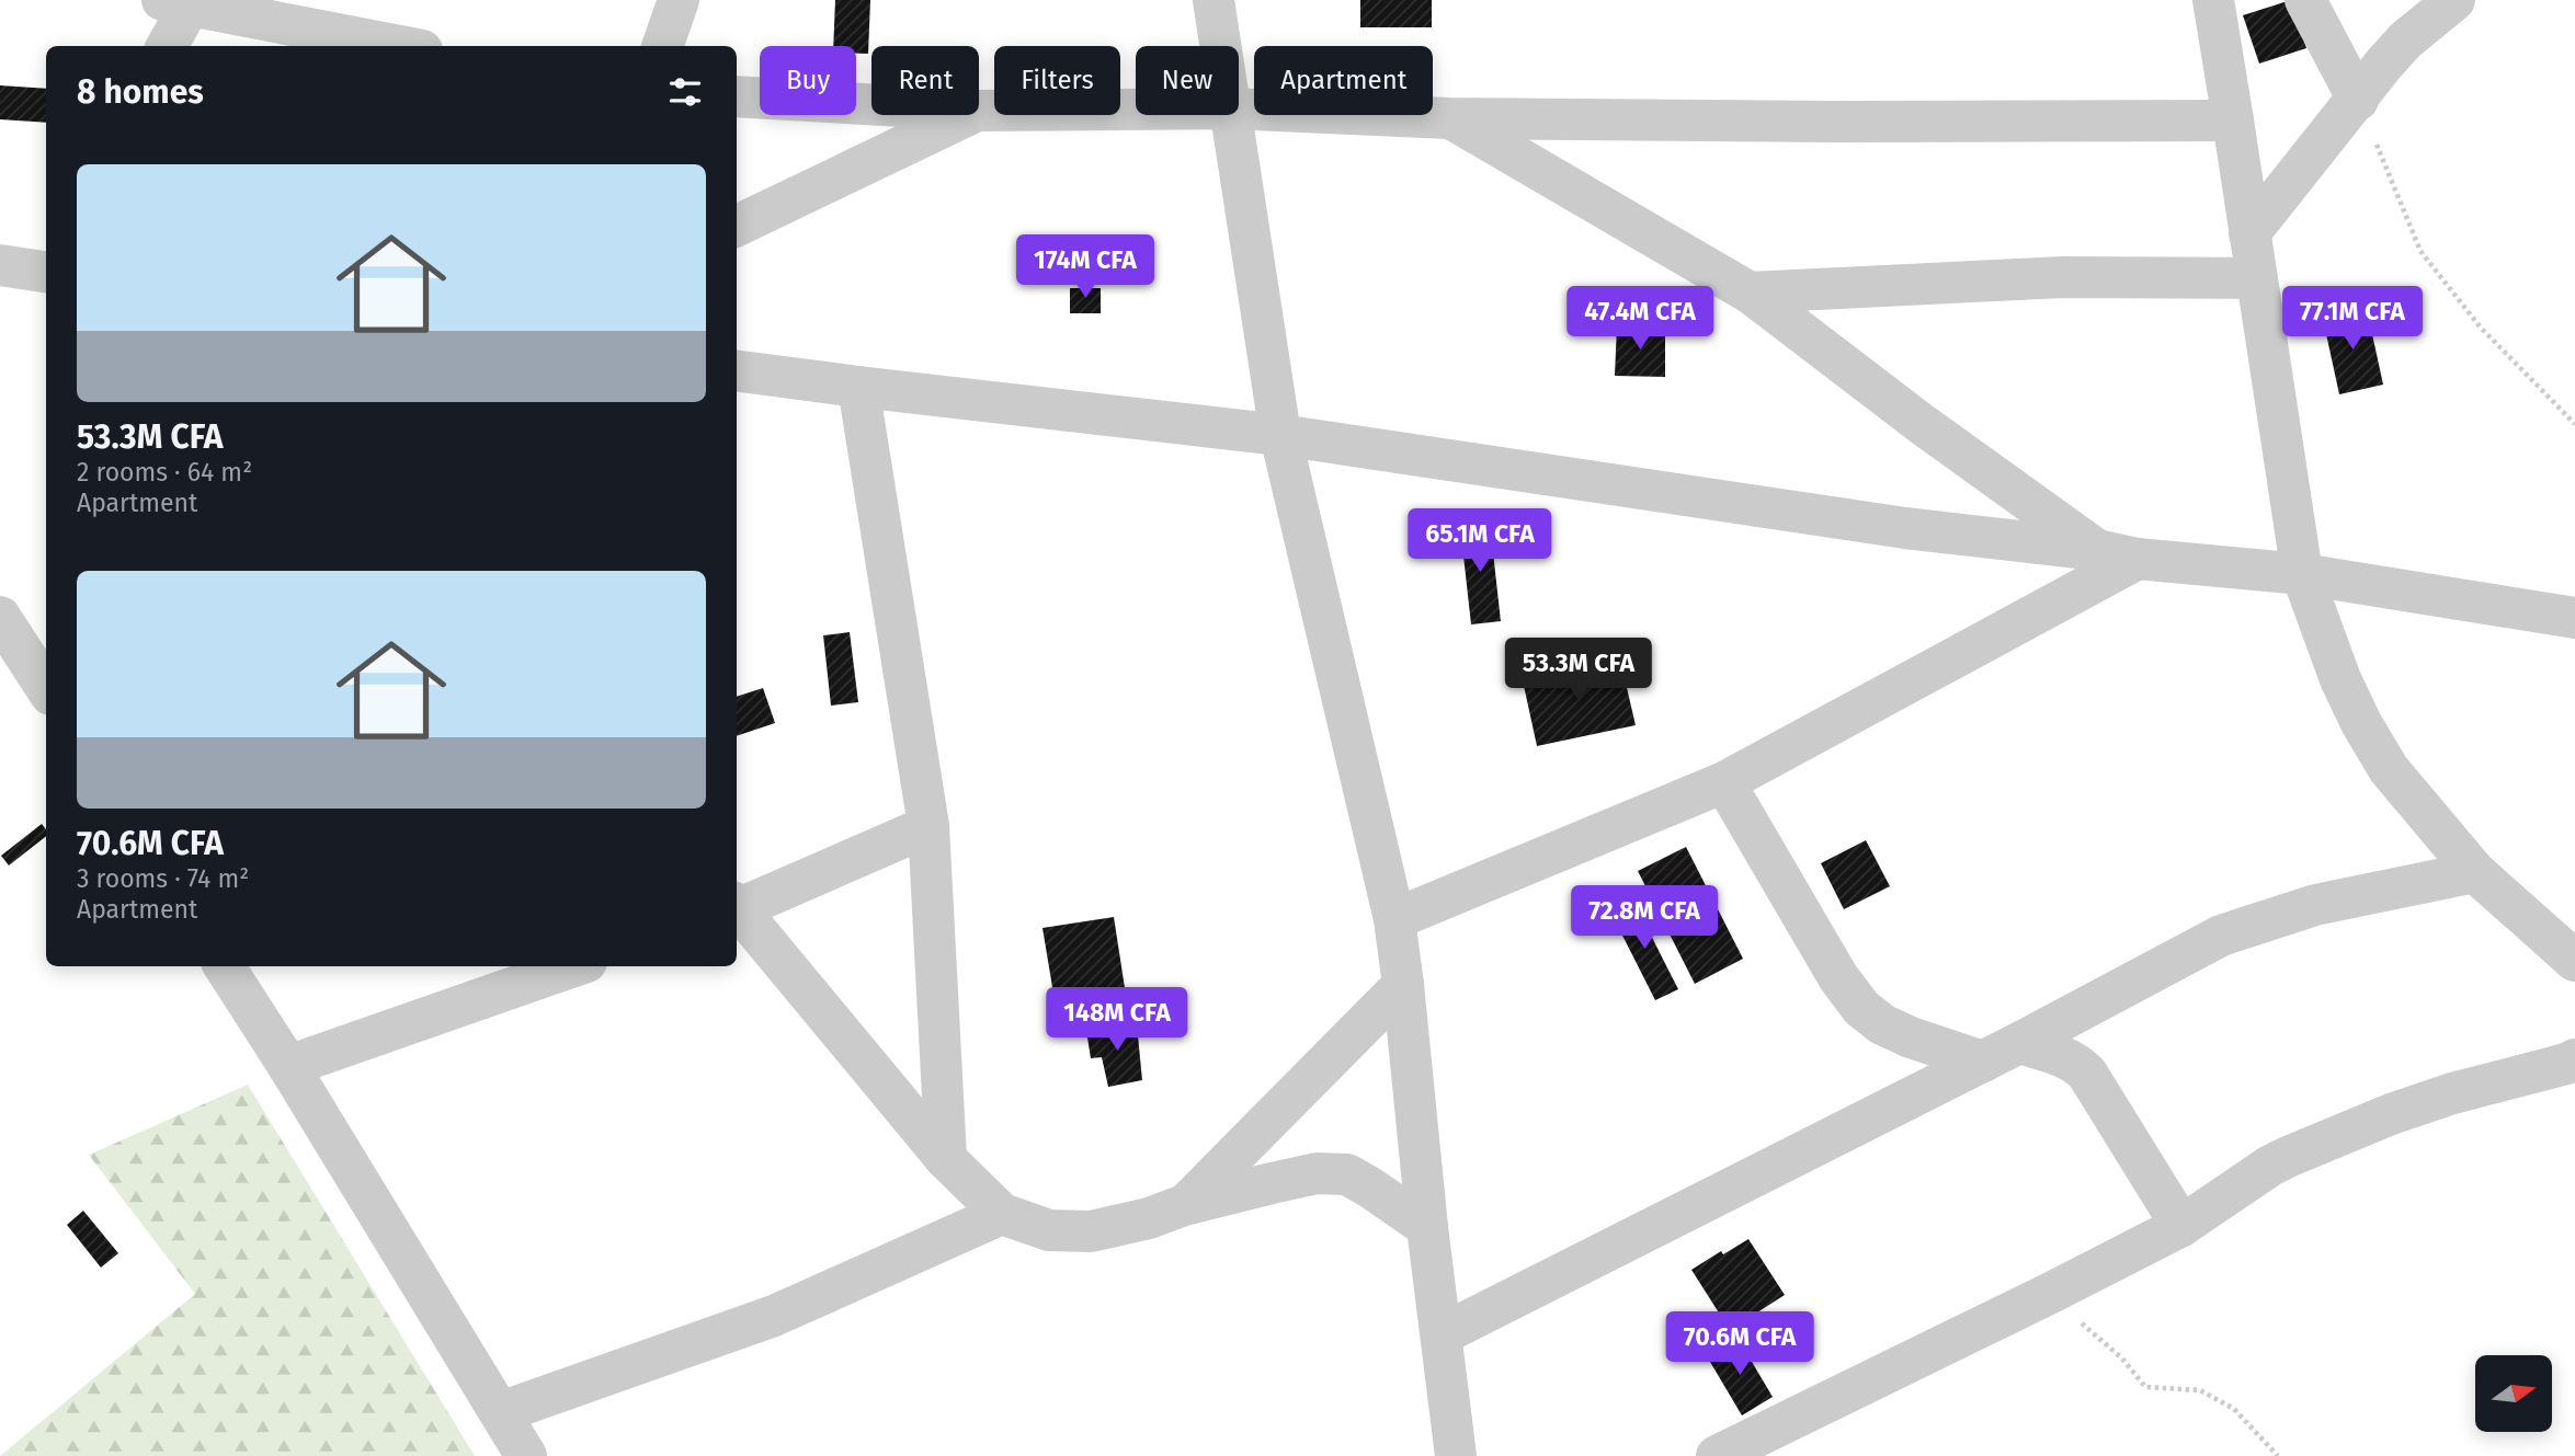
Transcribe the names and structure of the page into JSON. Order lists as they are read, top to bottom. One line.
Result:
{"north":"right","page":{"chip":["Buy","Rent","Filters","New","Apartment"],"heading":"8 homes","list":[{"name":"53.3M CFA","note":"2 rooms · 64 m² · Apartment"},{"name":"70.6M CFA","note":"3 rooms · 74 m² · Apartment"}],"price":["174M CFA","47.4M CFA","77.1M CFA","65.1M CFA","53.3M CFA","72.8M CFA","148M CFA","70.6M CFA"]}}
